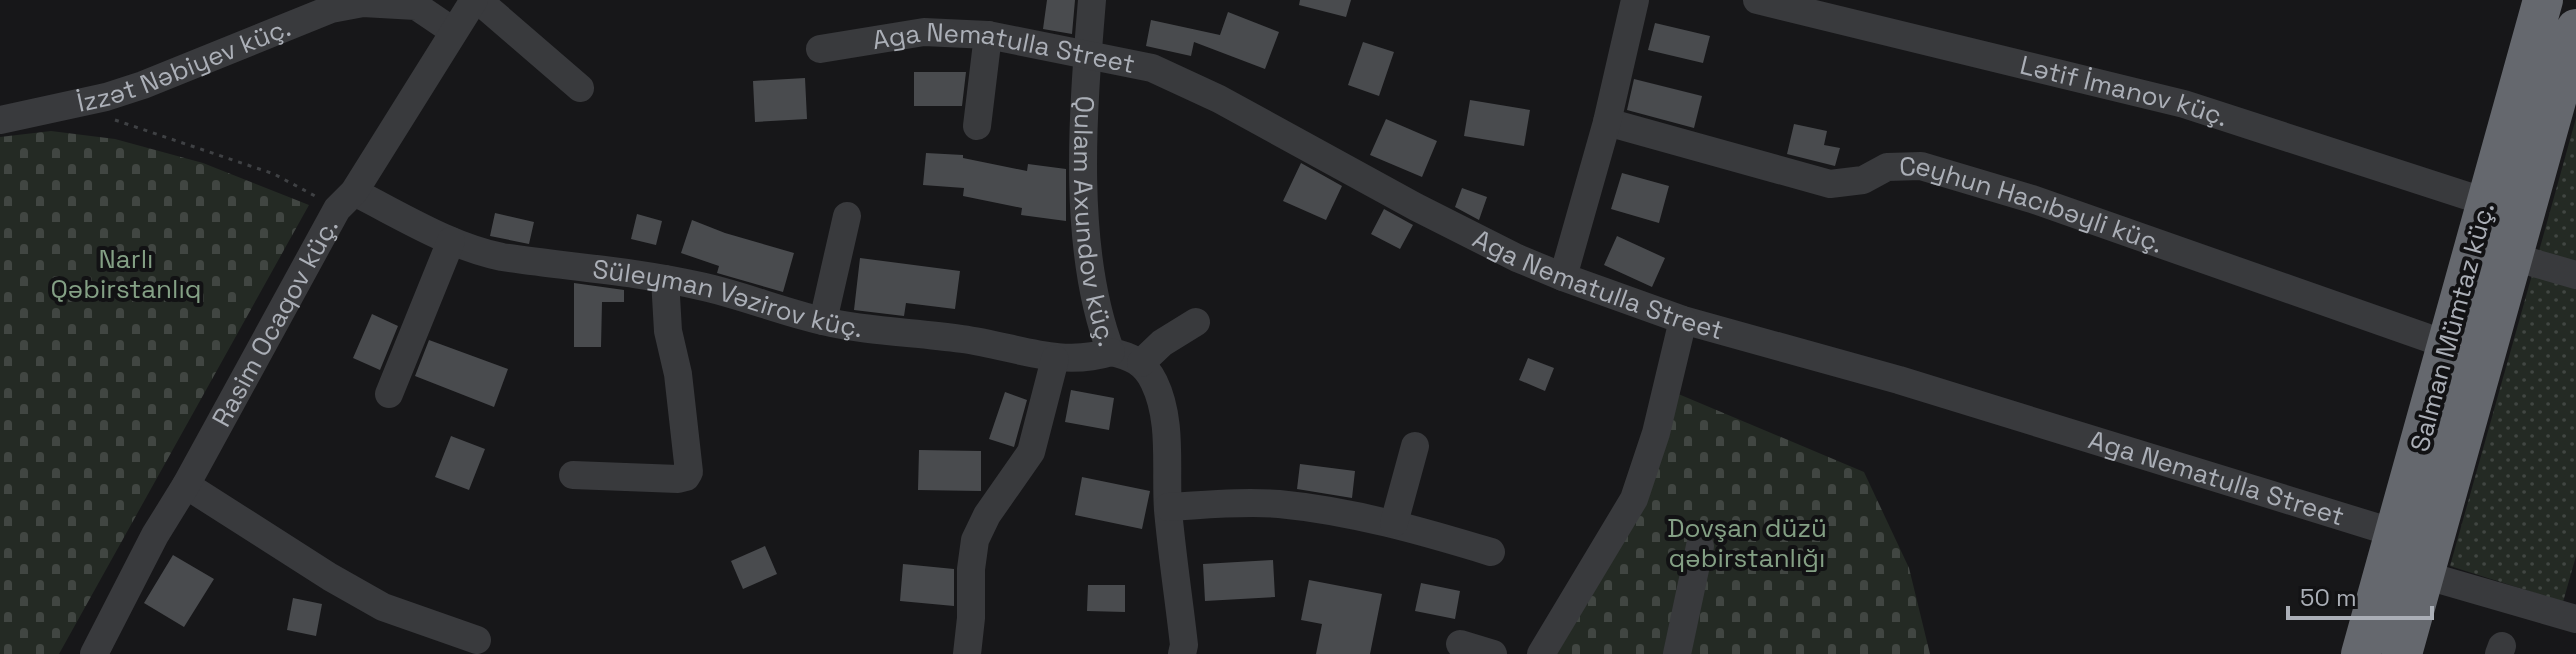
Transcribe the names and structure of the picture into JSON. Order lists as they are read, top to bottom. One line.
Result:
{"streets":{"highway":["Salman Mümtaz küç."],"street":["Aga Nematulla Street","İzzət Nəbiyev küç.","Lətif İmanov küç.","Ceyhun Hacıbəyli küç.","Qulam Axundov küç.","Süleyman Vəzirov küç.","Rasim Ocaqov küç."]},"crossings":[["Aga Nematulla Street","Qulam Axundov küç."],["Aga Nematulla Street","Salman Mümtaz küç."],["İzzət Nəbiyev küç.","Rasim Ocaqov küç."],["Lətif İmanov küç.","Salman Mümtaz küç."],["Ceyhun Hacıbəyli küç.","Salman Mümtaz küç."],["Qulam Axundov küç.","Süleyman Vəzirov küç."],["Süleyman Vəzirov küç.","Rasim Ocaqov küç."]],"parks":["Narlı Qəbirstanlıq","Dovşan düzü qəbirstanlığı"],"scale_bar":"50 m"}
